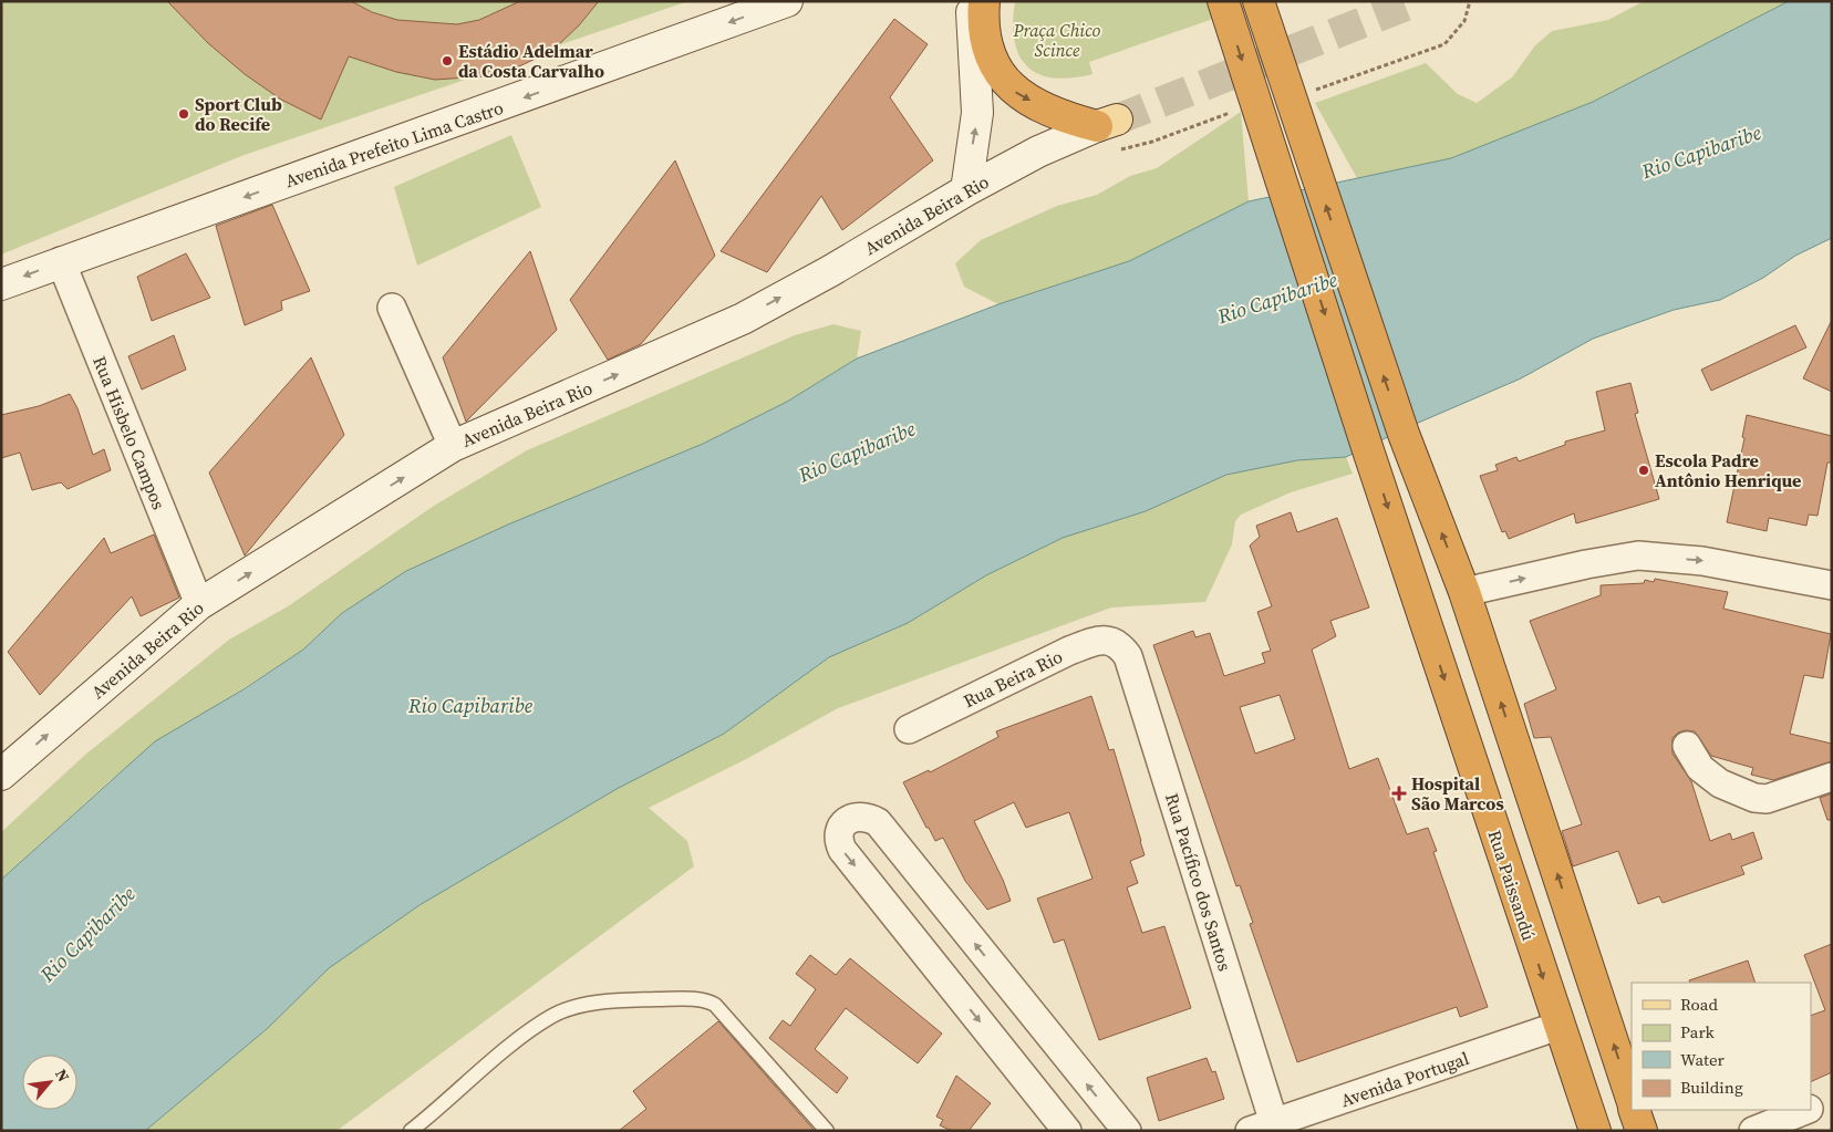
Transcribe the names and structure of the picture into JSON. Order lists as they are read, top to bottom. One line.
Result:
{"streets":{"highway":["Rua Paissandú"],"main road":["Avenida Prefeito Lima Castro","Avenida Beira Rio"],"street":["Rua Hisbelo Campos","Rua Beira Rio","Rua Pacífico dos Santos","Avenida Portugal"]},"crossings":[["Avenida Prefeito Lima Castro","Rua Hisbelo Campos"],["Avenida Beira Rio","Rua Hisbelo Campos"],["Rua Beira Rio","Rua Pacífico dos Santos"],["Rua Pacífico dos Santos","Avenida Portugal"],["Rua Paissandú","Avenida Portugal"]],"one_way":["Avenida Prefeito Lima Castro","Avenida Beira Rio"],"water":["Rio Capibaribe"],"parks":["Praça Chico Scince"],"places":{"other":["Estádio Adelmar da Costa Carvalho","Sport Club do Recife","Escola Padre Antônio Henrique"],"health":["Hospital São Marcos"]},"legend":["Road","Park","Water","Building"],"north":"top right"}
